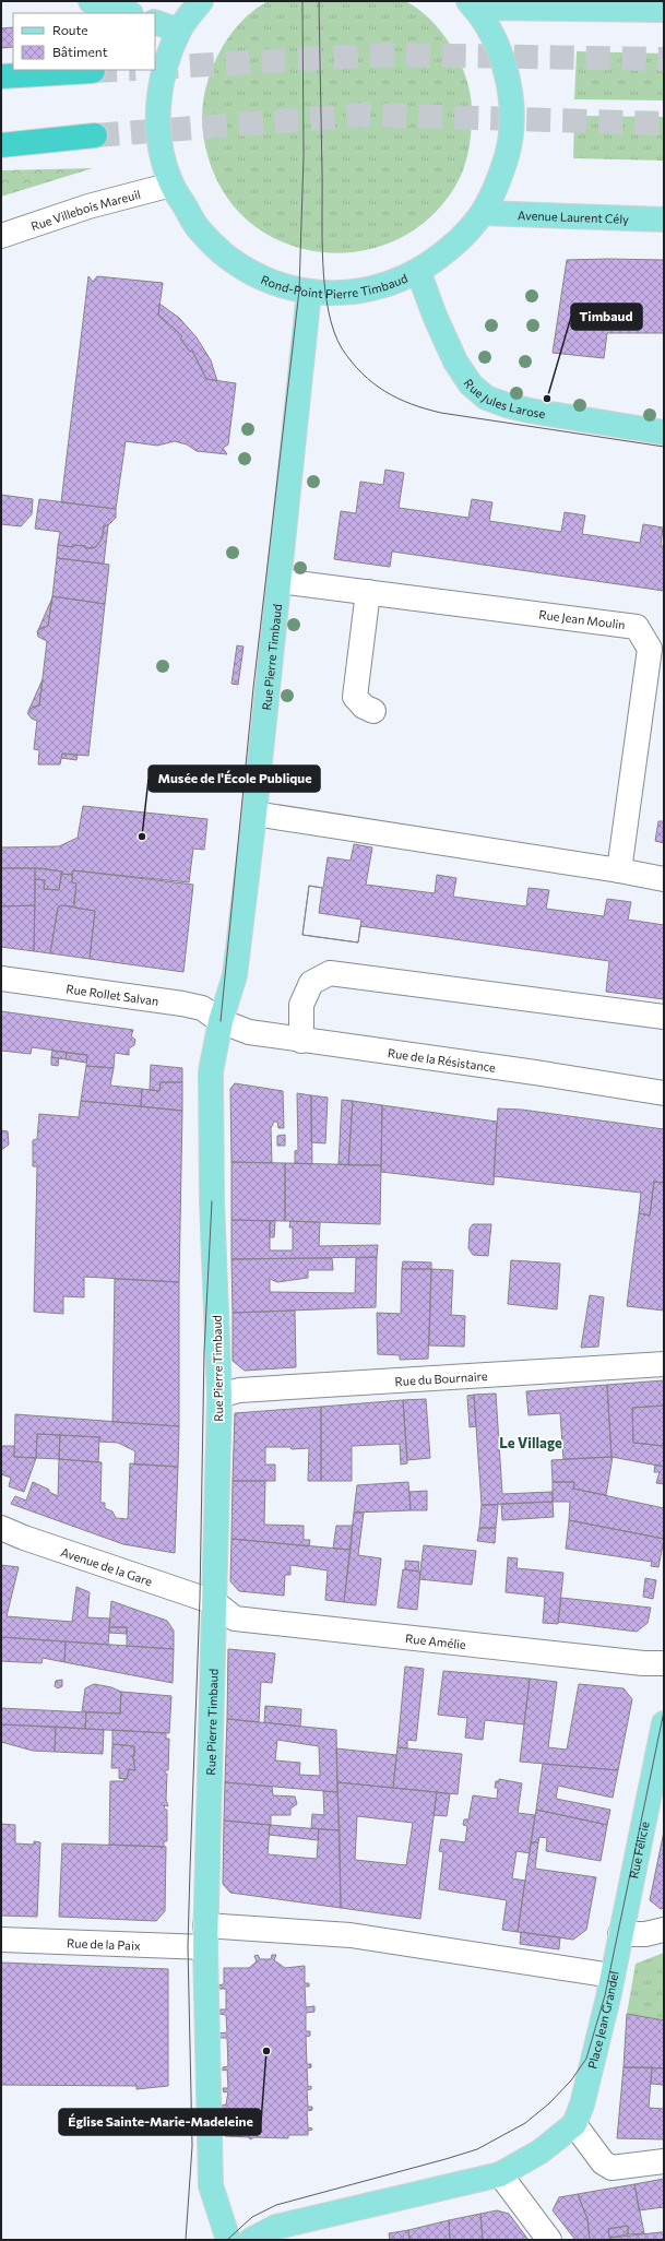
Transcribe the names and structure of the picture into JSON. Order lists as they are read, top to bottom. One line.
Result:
{"streets":{"main road":["Avenue Laurent Cély","Rond-Point Pierre Timbaud","Rue Jules Larose","Rue Pierre Timbaud","Rue Félicie","Place Jean Grandel"],"street":["Rue Villebois Mareuil","Rue Jean Moulin","Rue Rollet Salvan","Rue de la Résistance","Rue du Bournaire","Avenue de la Gare","Rue Amélie","Rue de la Paix"]},"crossings":[["Rue Villebois Mareuil","Rond-Point Pierre Timbaud"],["Avenue Laurent Cély","Rond-Point Pierre Timbaud"],["Rond-Point Pierre Timbaud","Rue Jules Larose"],["Rond-Point Pierre Timbaud","Rue Pierre Timbaud"],["Rue Jean Moulin","Rue Pierre Timbaud"],["Rue Pierre Timbaud","Rue Rollet Salvan"],["Rue Pierre Timbaud","Rue de la Résistance"],["Rue Pierre Timbaud","Rue du Bournaire"],["Rue Pierre Timbaud","Avenue de la Gare"],["Rue Pierre Timbaud","Rue Amélie"],["Rue Pierre Timbaud","Rue de la Paix"],["Rue Pierre Timbaud","Place Jean Grandel"],["Rue Rollet Salvan","Rue de la Résistance"],["Avenue de la Gare","Rue Amélie"],["Rue Félicie","Place Jean Grandel"],["Rue de la Paix","Place Jean Grandel"]],"districts":["Le Village"],"places":["Timbaud","Musée de l'École Publique","Église Sainte-Marie-Madeleine"],"legend":["Route","Bâtiment"]}
